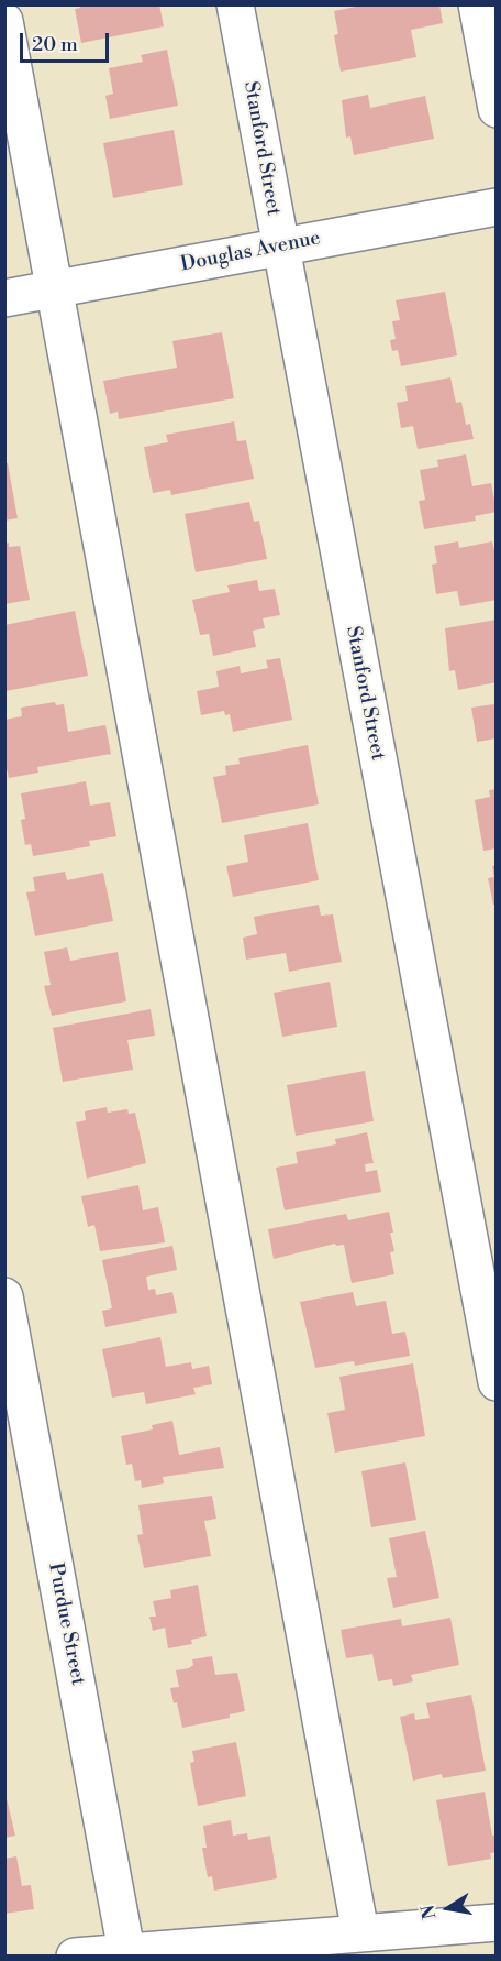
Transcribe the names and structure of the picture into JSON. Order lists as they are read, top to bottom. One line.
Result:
{"streets":{"street":["Stanford Street","Douglas Avenue","Purdue Street"]},"crossings":[["Stanford Street","Douglas Avenue"]],"scale_bar":"20 m","north":"left"}
